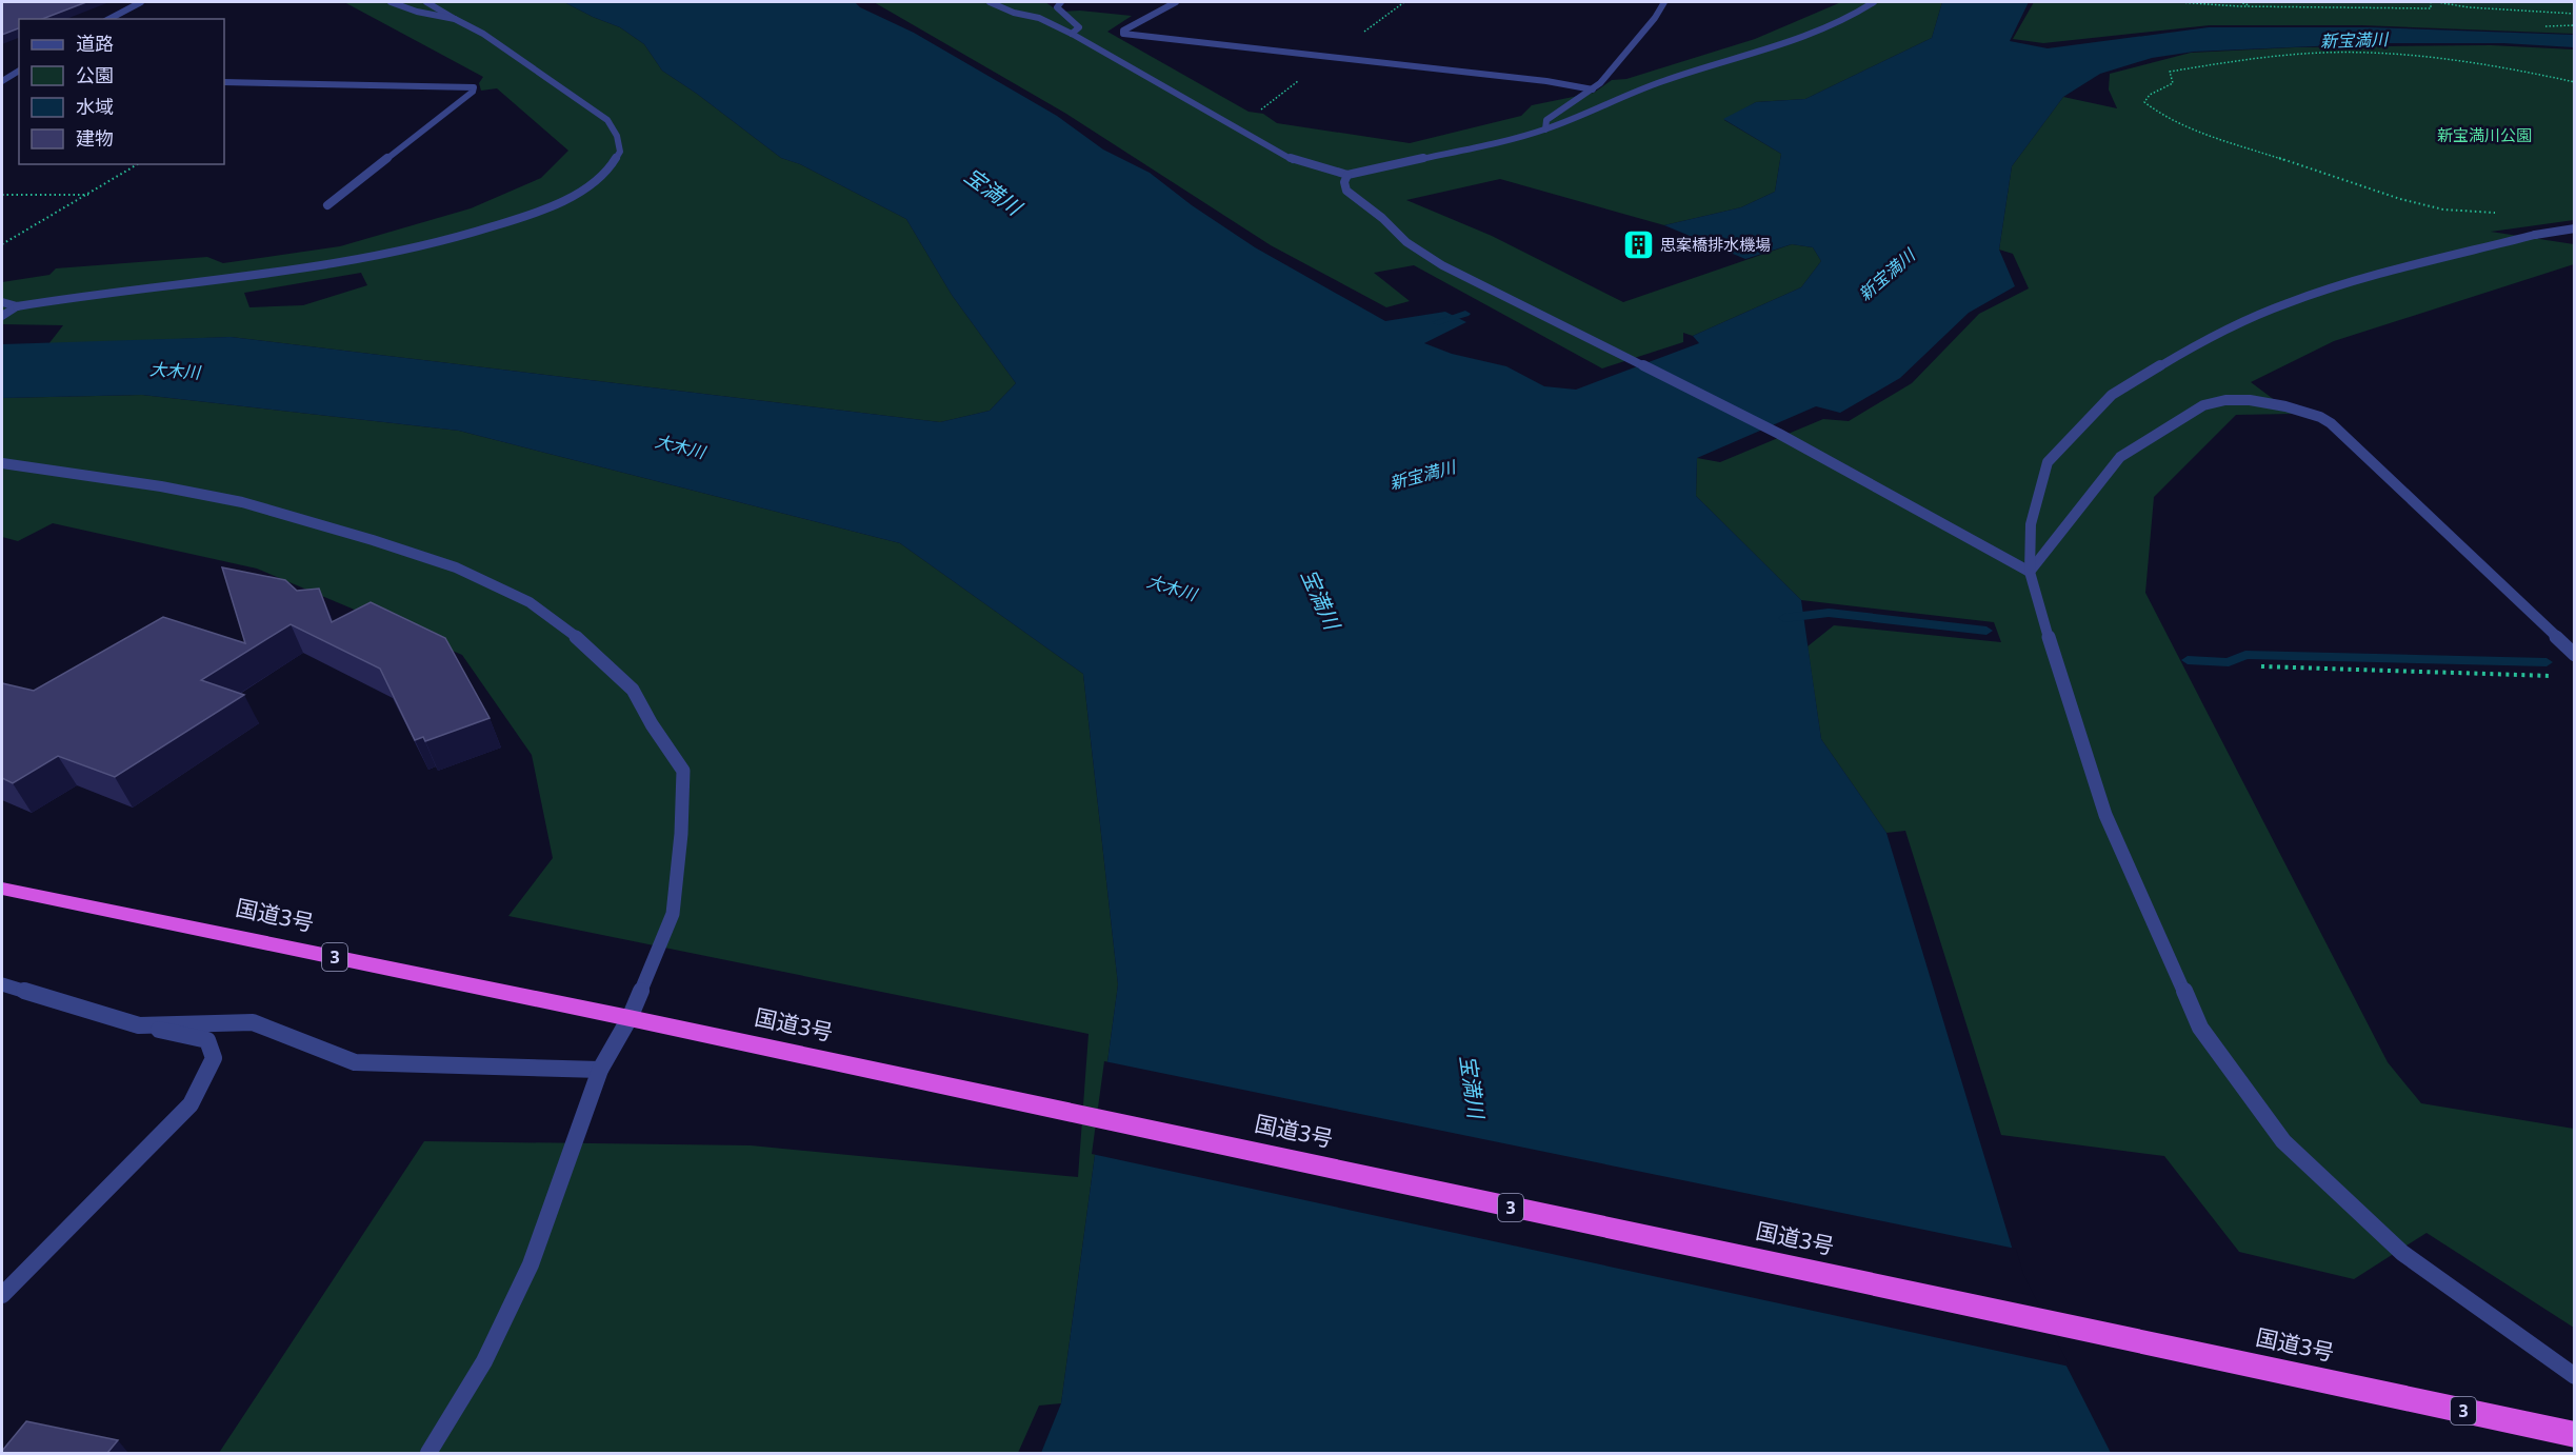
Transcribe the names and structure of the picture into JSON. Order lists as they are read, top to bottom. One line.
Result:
{"streets":{"highway":["国道3号","3"]},"water":["新宝満川","宝満川","大木川"],"parks":["新宝満川公園"],"places":{"building":["思案橋排水機場"]},"legend":["道路","公園","水域","建物"]}
